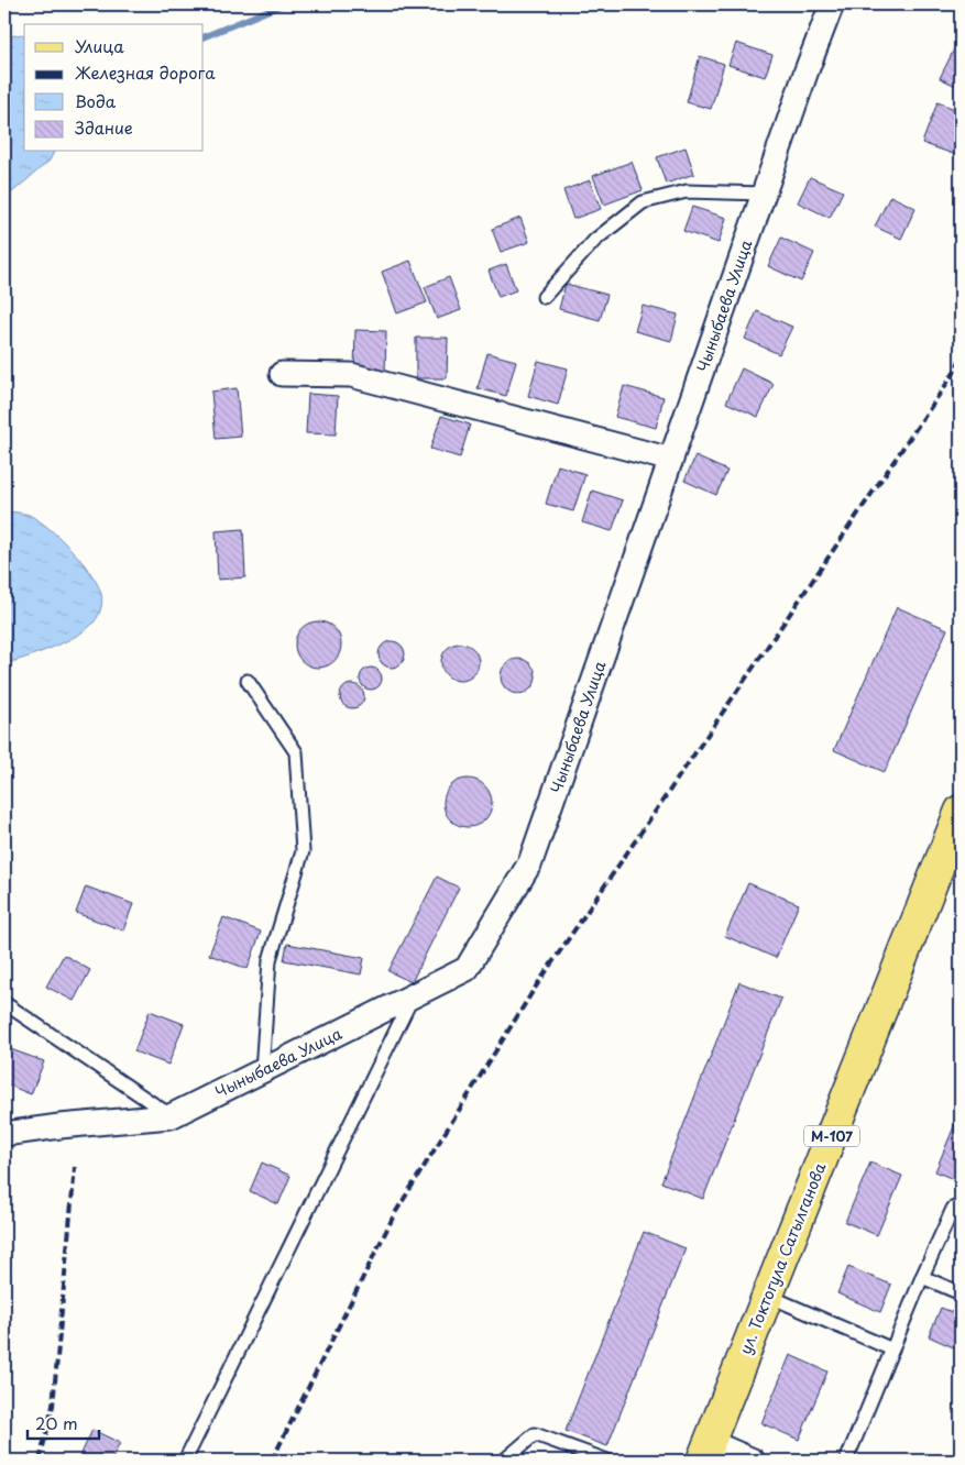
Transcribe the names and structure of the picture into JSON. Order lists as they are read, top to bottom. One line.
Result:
{"streets":{"main road":["М-107","ул. Токтогула Сатылганова"],"street":["Чыныбаева Улица"]},"legend":["Улица","Железная дорога","Вода","Здание"],"scale_bar":"20 m"}
